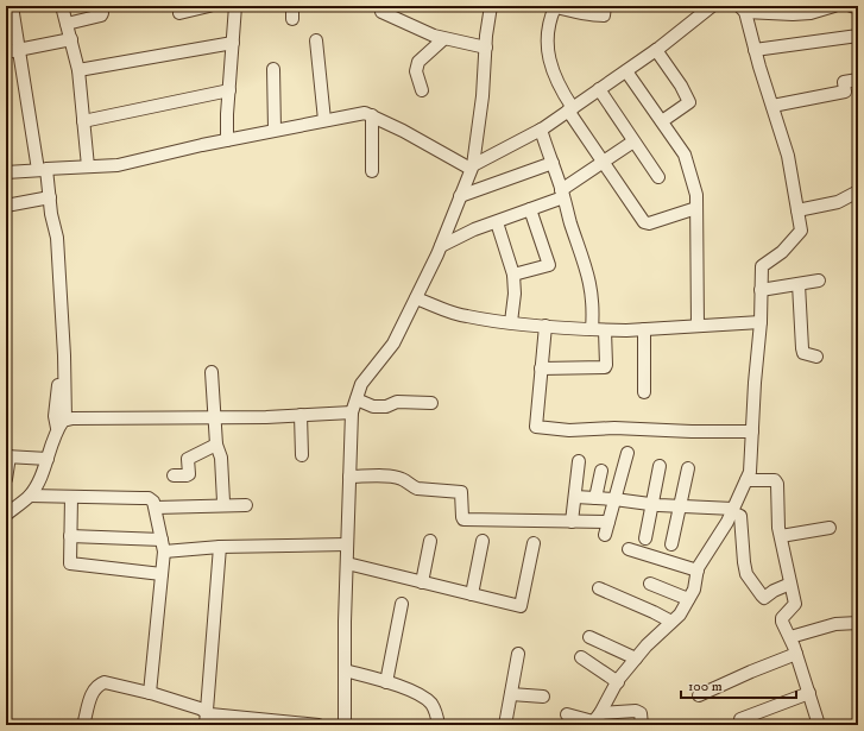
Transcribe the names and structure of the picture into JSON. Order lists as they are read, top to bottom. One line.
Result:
{"scale_bar":"100 m"}
